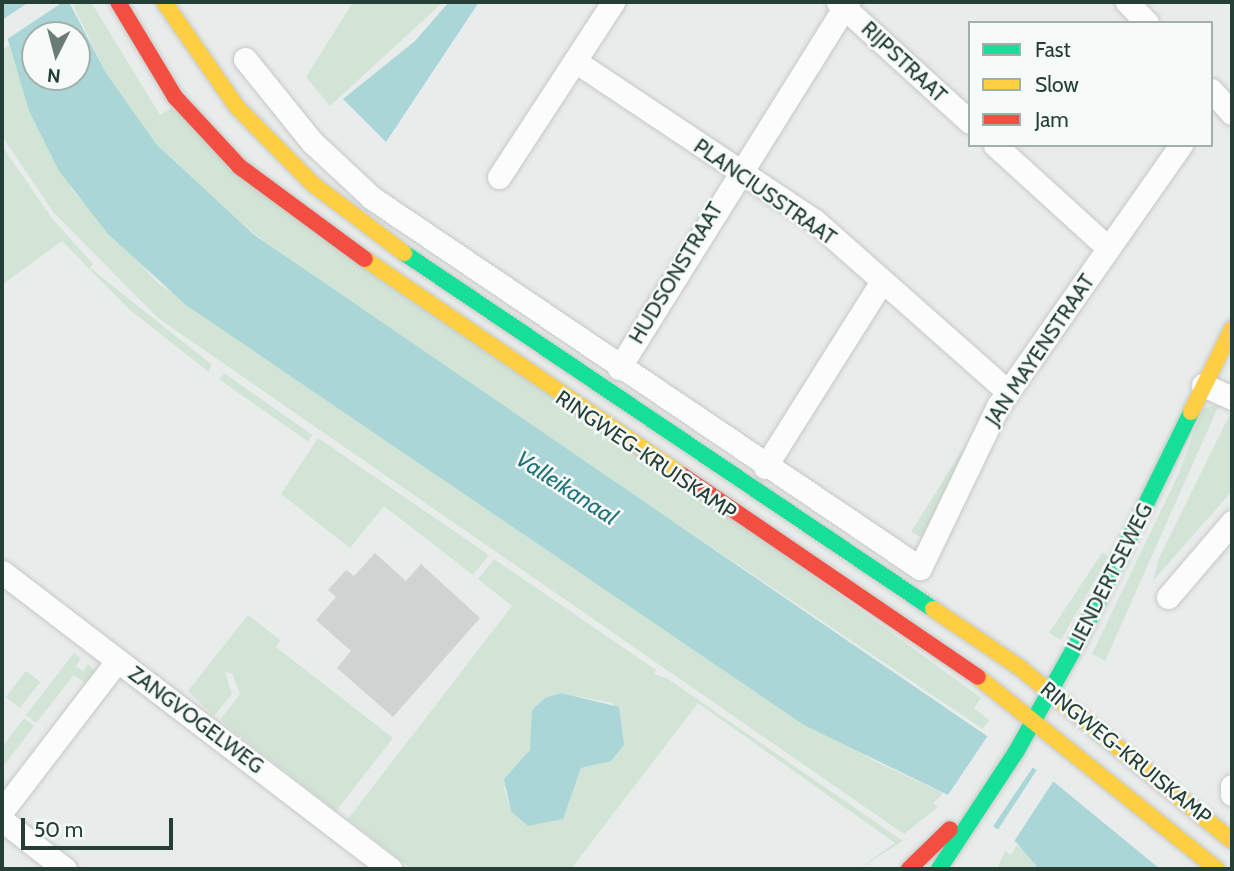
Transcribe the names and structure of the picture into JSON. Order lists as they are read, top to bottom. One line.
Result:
{"streets":{"main road":["RINGWEG-KRUISKAMP","LIENDERTSEWEG"],"street":["RIJPSTRAAT","PLANCIUSSTRAAT","HUDSONSTRAAT","JAN MAYENSTRAAT","ZANGVOGELWEG"]},"crossings":[["RIJPSTRAAT","HUDSONSTRAAT"],["PLANCIUSSTRAAT","HUDSONSTRAAT"],["PLANCIUSSTRAAT","JAN MAYENSTRAAT"],["RINGWEG-KRUISKAMP","LIENDERTSEWEG"]],"water":["Valleikanaal"],"legend":["Fast","Slow","Jam"],"scale_bar":"50 m","north":"bottom"}
